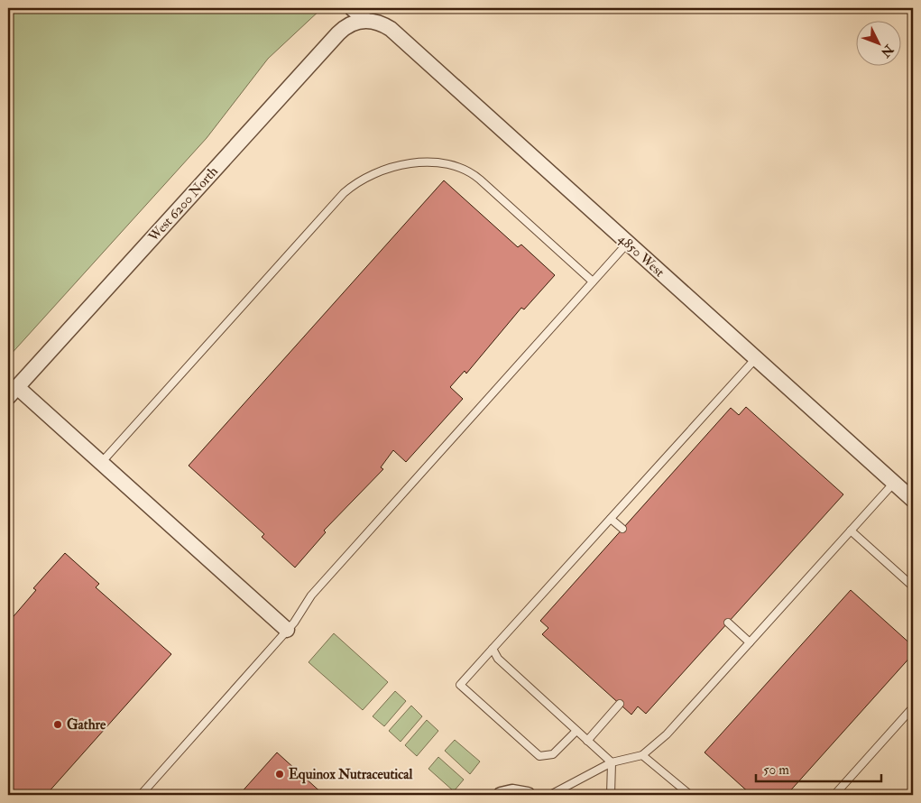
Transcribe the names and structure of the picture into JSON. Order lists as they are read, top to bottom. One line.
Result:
{"streets":{"street":["West 6200 North","4850 West"]},"crossings":[["West 6200 North","4850 West"]],"places":["Gathre","Equinox Nutraceutical"],"scale_bar":"50 m","north":"bottom right"}
